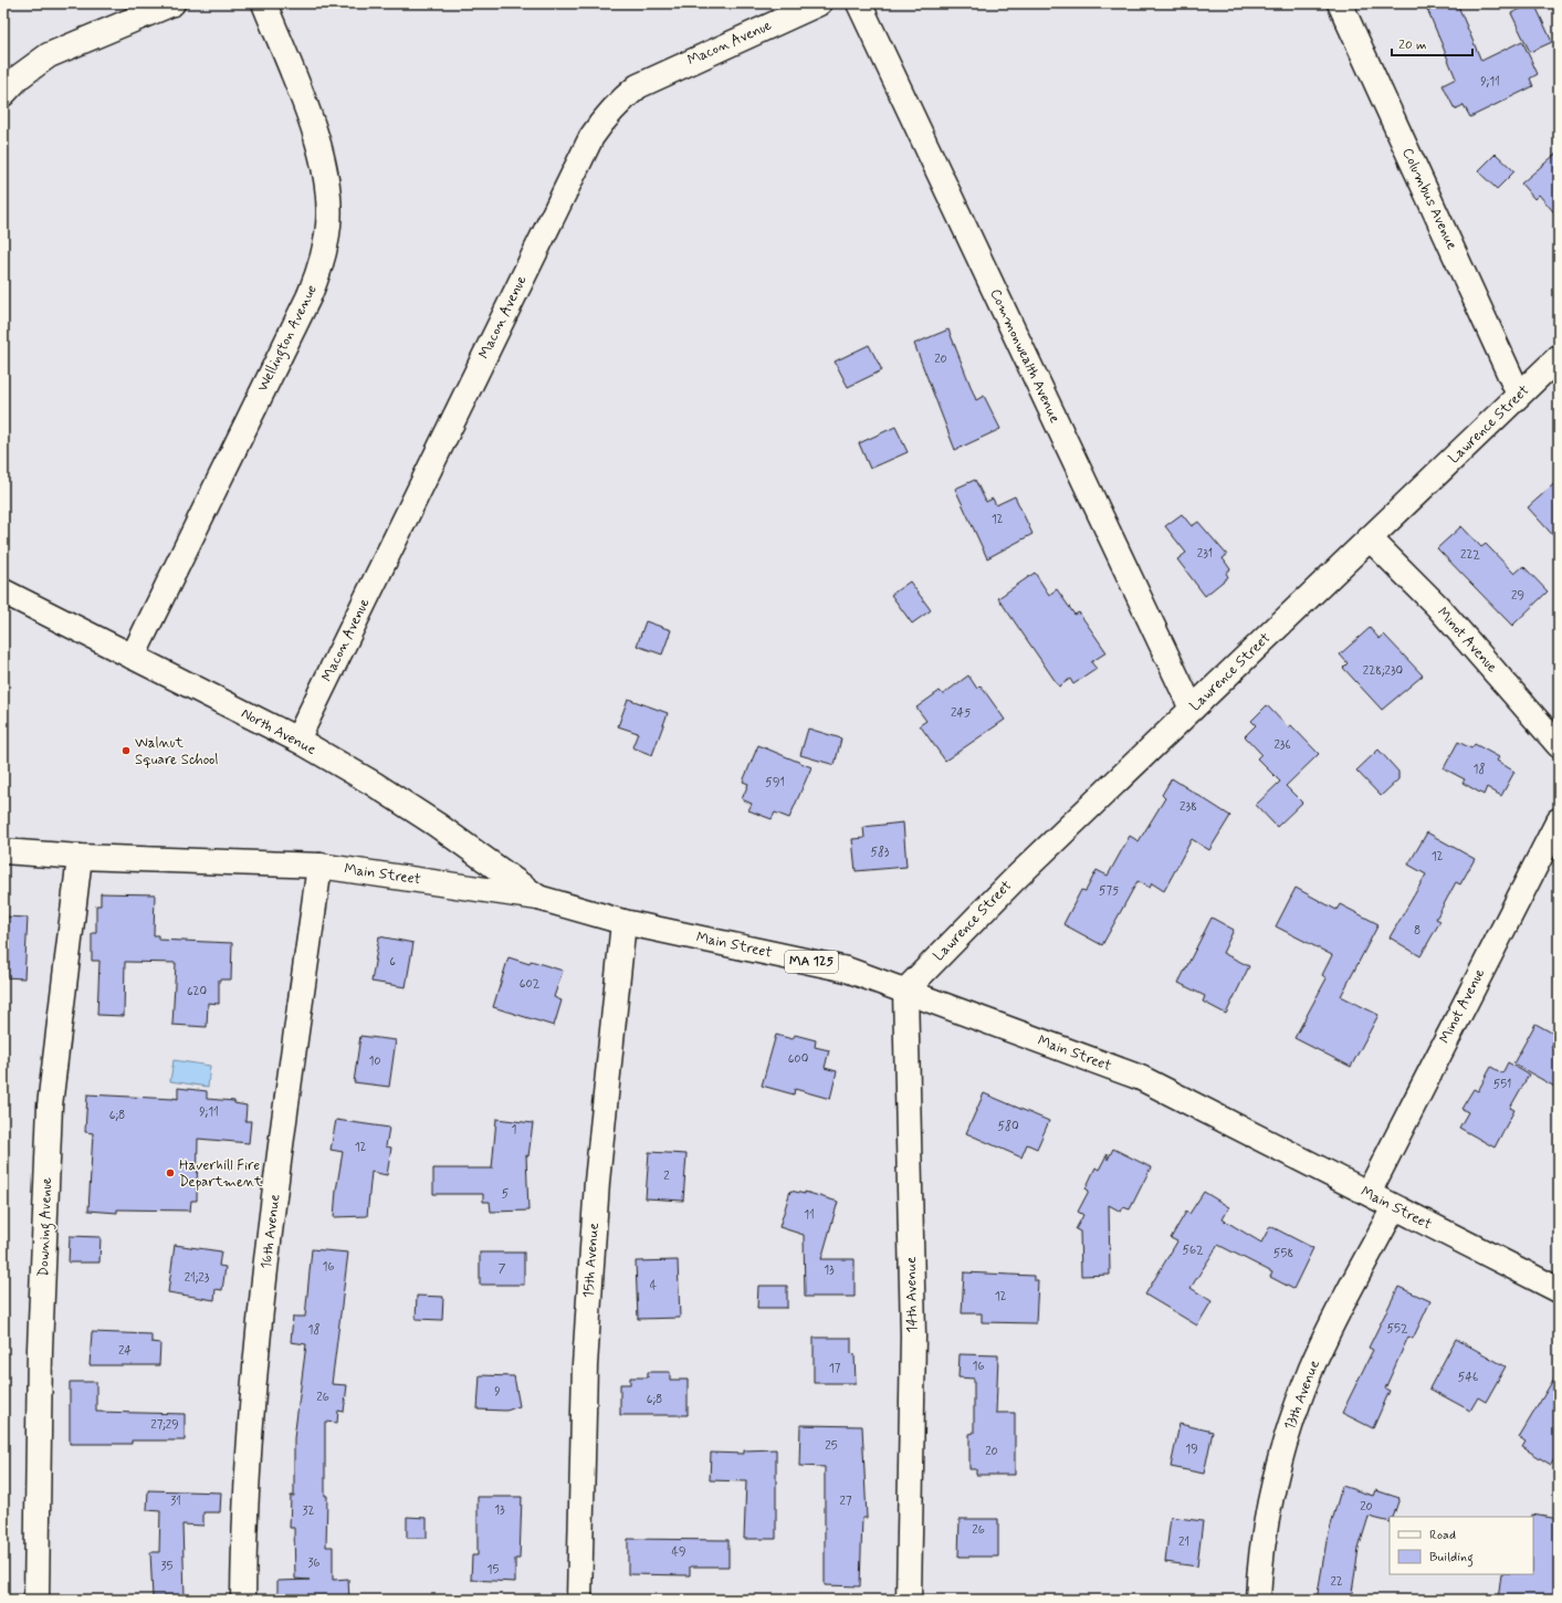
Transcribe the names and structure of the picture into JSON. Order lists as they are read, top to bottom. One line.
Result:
{"streets":{"street":["Macon Avenue","Columbus Avenue","Wellington Avenue","Commonwealth Avenue","Lawrence Street","Minot Avenue","North Avenue","Main Street","MA 125","Downing Avenue","16th Avenue","15th Avenue","14th Avenue","13th Avenue"]},"crossings":[["Macon Avenue","North Avenue"],["Columbus Avenue","Lawrence Street"],["Wellington Avenue","North Avenue"],["Commonwealth Avenue","Lawrence Street"],["Lawrence Street","Minot Avenue"],["Lawrence Street","Main Street"],["Lawrence Street","14th Avenue"],["Minot Avenue","Main Street"],["North Avenue","Main Street"],["Main Street","Downing Avenue"],["Main Street","16th Avenue"],["Main Street","15th Avenue"],["Main Street","14th Avenue"],["Main Street","13th Avenue"]],"places":["Walnut Square School","Haverhill Fire Department"],"house_numbers":["9;11","20","12","231","222","29","228;230","245","236","18","591","238","583","12","575","8","6","602","620","600","10","551","9;11","6;8","580","1","12","2","5","11","562","558","16","7","13","21;23","4","12","552","18","24","16","17","546","9","26","6;8","27;29","25","19","20","31","27","20","13","32","26","21","49","36","35","15","22"],"legend":["Road","Building"],"scale_bar":"20 m"}
